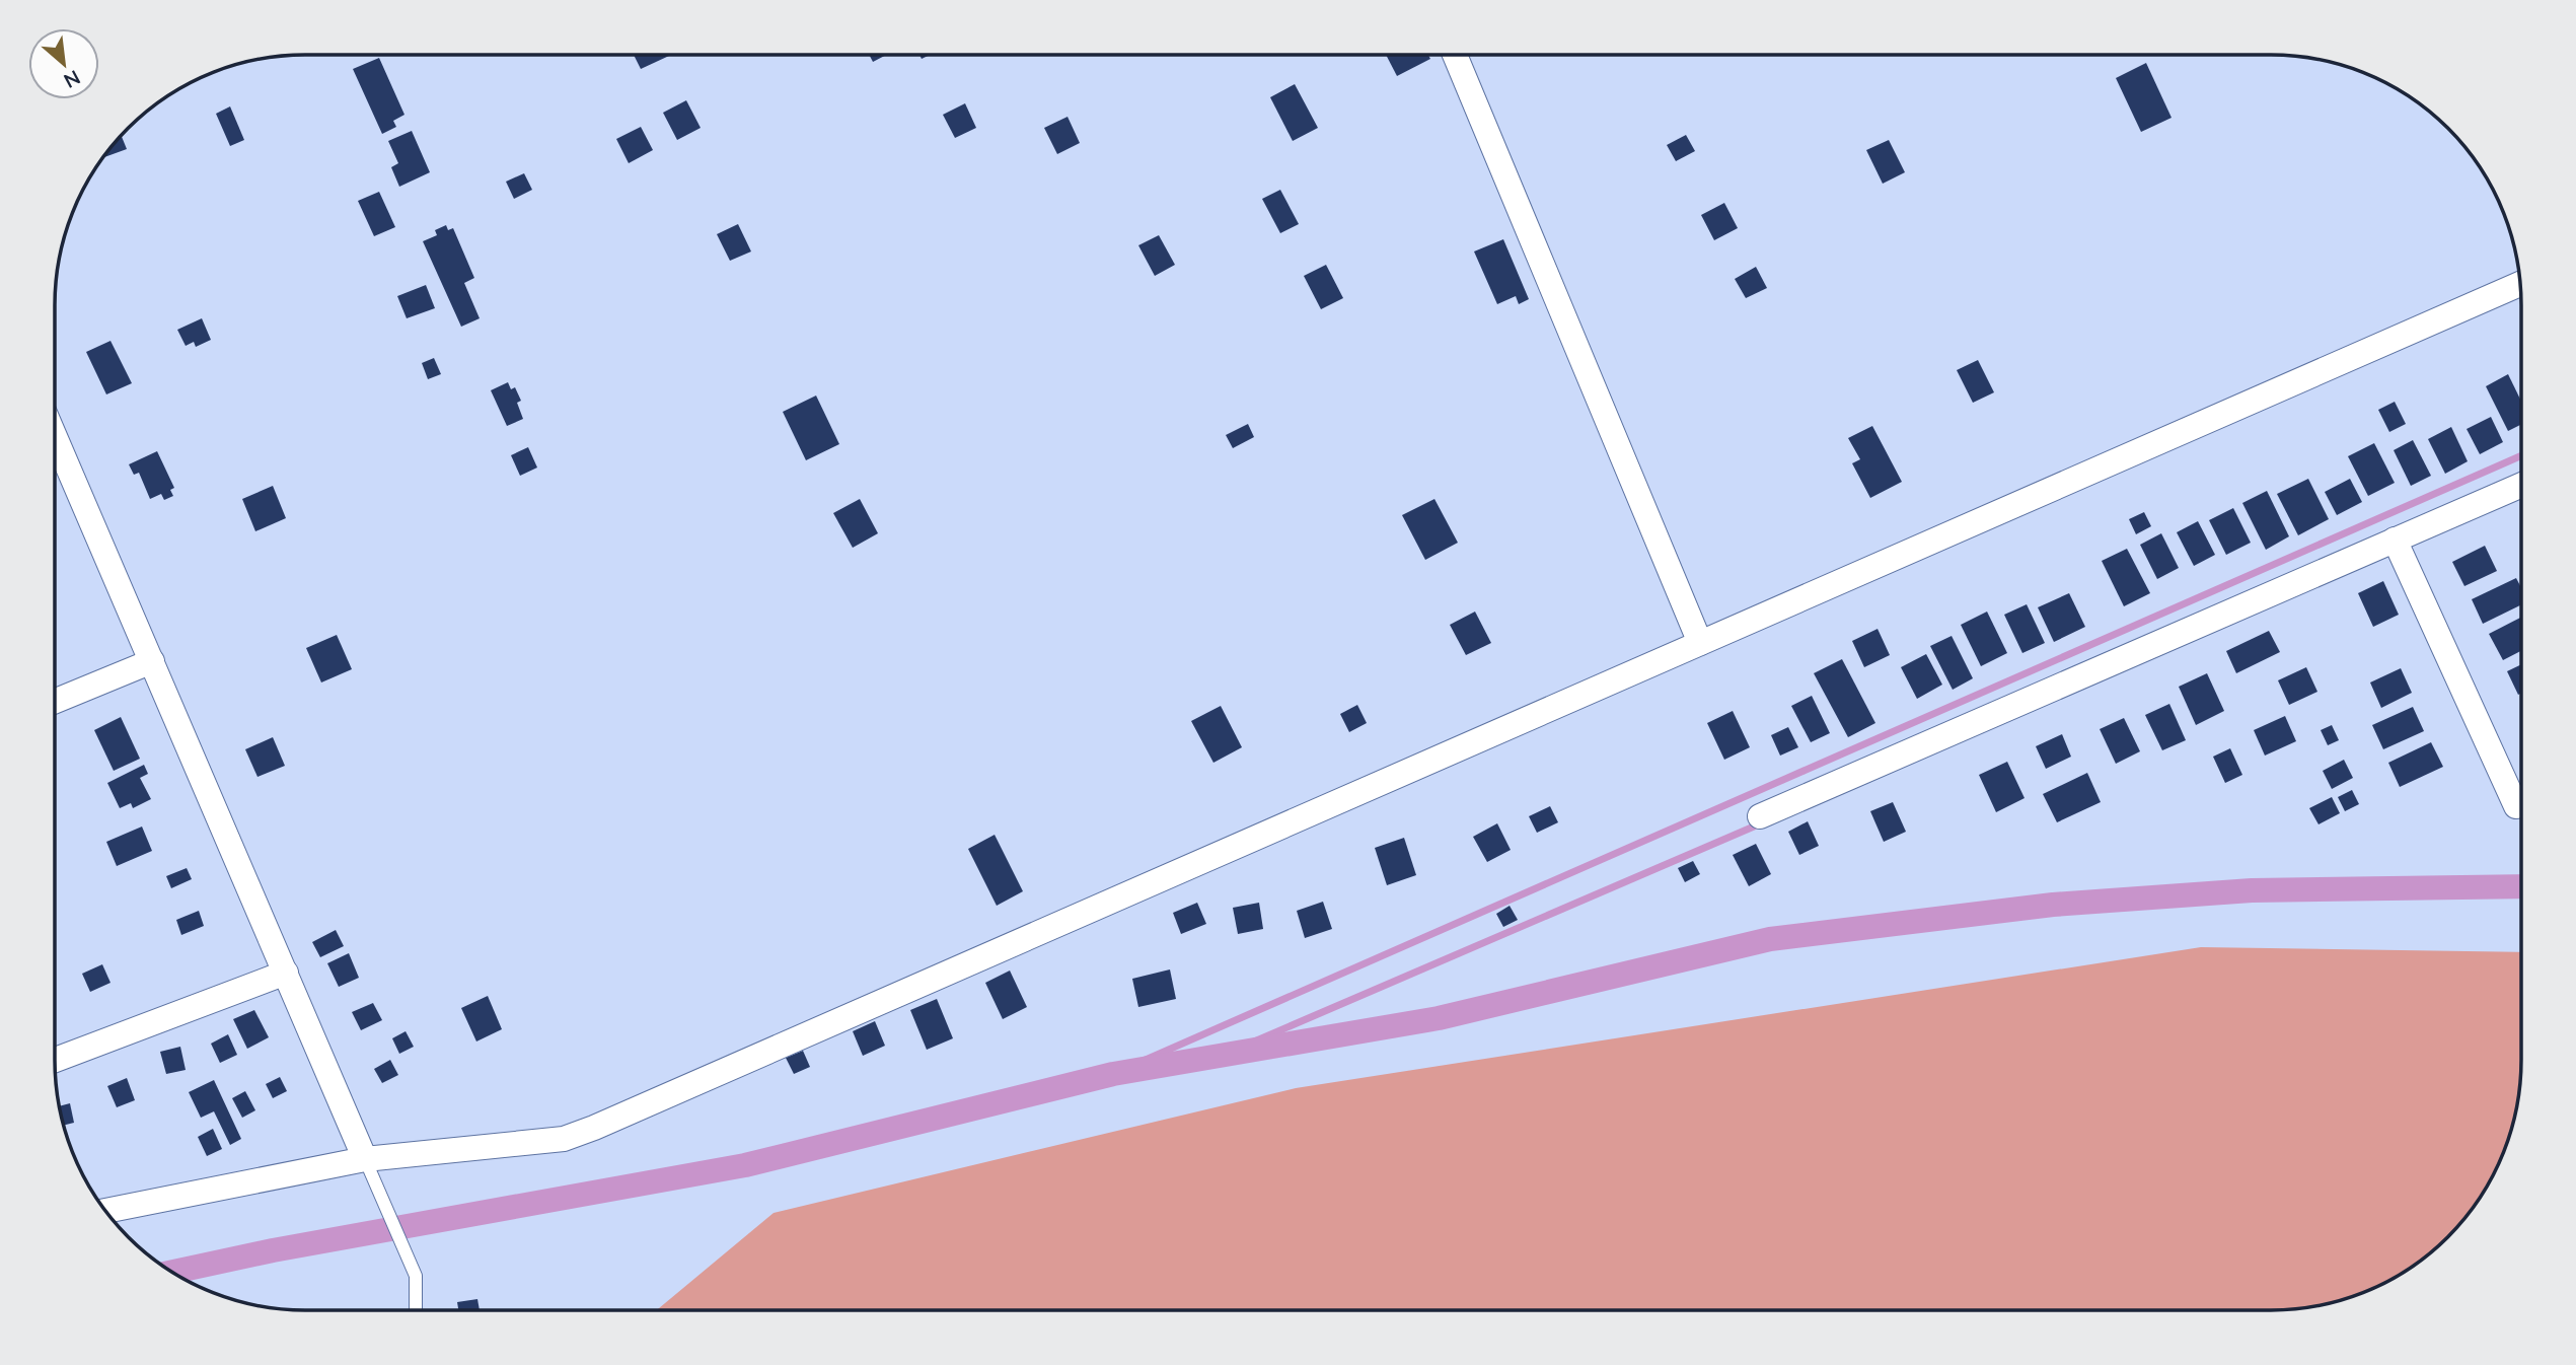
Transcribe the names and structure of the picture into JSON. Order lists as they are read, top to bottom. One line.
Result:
{"north":"bottom right"}
